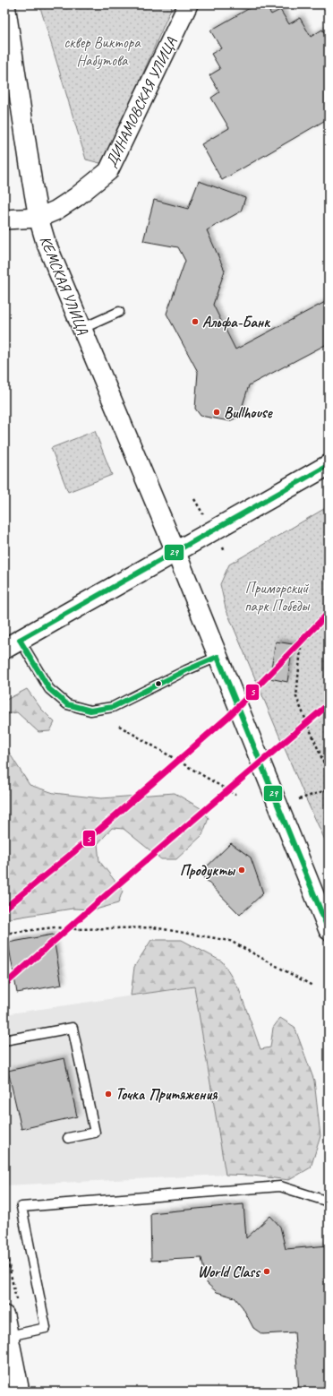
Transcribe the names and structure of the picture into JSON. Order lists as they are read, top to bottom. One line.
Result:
{"streets":{"street":["ДИНАМОВСКАЯ УЛИЦА","КЕМСКАЯ УЛИЦА"]},"crossings":[["ДИНАМОВСКАЯ УЛИЦА","КЕМСКАЯ УЛИЦА"]],"parks":["сквер Виктора Набутова","Приморский парк Победы"],"places":["Альфа-Банк","Bullhouse","Продукты","Точка Притяжения","World Class"],"lines":["transit line 29","transit line 5"]}
